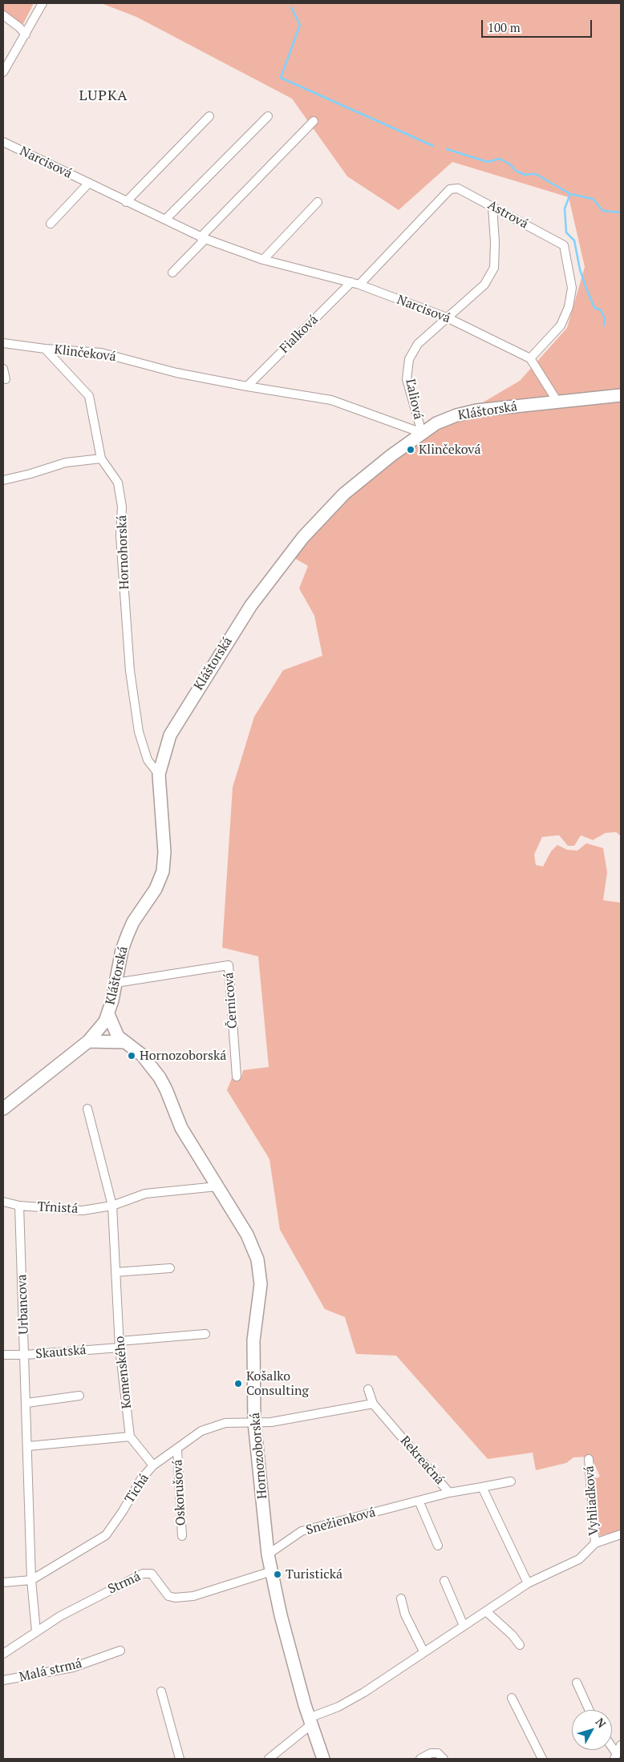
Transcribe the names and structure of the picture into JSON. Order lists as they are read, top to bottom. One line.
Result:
{"streets":{"street":["Narcisová","Astrová","Fialková","Klinčeková","Ľaliová","Kláštorská","Hornohorská","Černicová","Tŕnistá","Urbancova","Skautská","Komenského","Hornozoborská","Rekreačná","Tichá","Oskorušová","Vyhliadková","Snežienková","Strmá","Malá strmá"]},"crossings":[["Narcisová","Astrová"],["Narcisová","Fialková"],["Narcisová","Ľaliová"],["Astrová","Fialková"],["Astrová","Ľaliová"],["Fialková","Klinčeková"],["Klinčeková","Ľaliová"],["Klinčeková","Kláštorská"],["Klinčeková","Hornohorská"],["Ľaliová","Kláštorská"],["Kláštorská","Hornohorská"],["Kláštorská","Černicová"],["Kláštorská","Hornozoborská"],["Tŕnistá","Urbancova"],["Tŕnistá","Komenského"],["Tŕnistá","Hornozoborská"],["Urbancova","Skautská"],["Urbancova","Tichá"],["Urbancova","Strmá"],["Skautská","Komenského"],["Hornozoborská","Tichá"],["Hornozoborská","Snežienková"],["Hornozoborská","Strmá"],["Rekreačná","Snežienková"],["Tichá","Oskorušová"]],"districts":["LUPKA"],"places":["Klinčeková","Hornozoborská","Košalko Consulting","Turistická"],"scale_bar":"100 m","north":"top right"}
